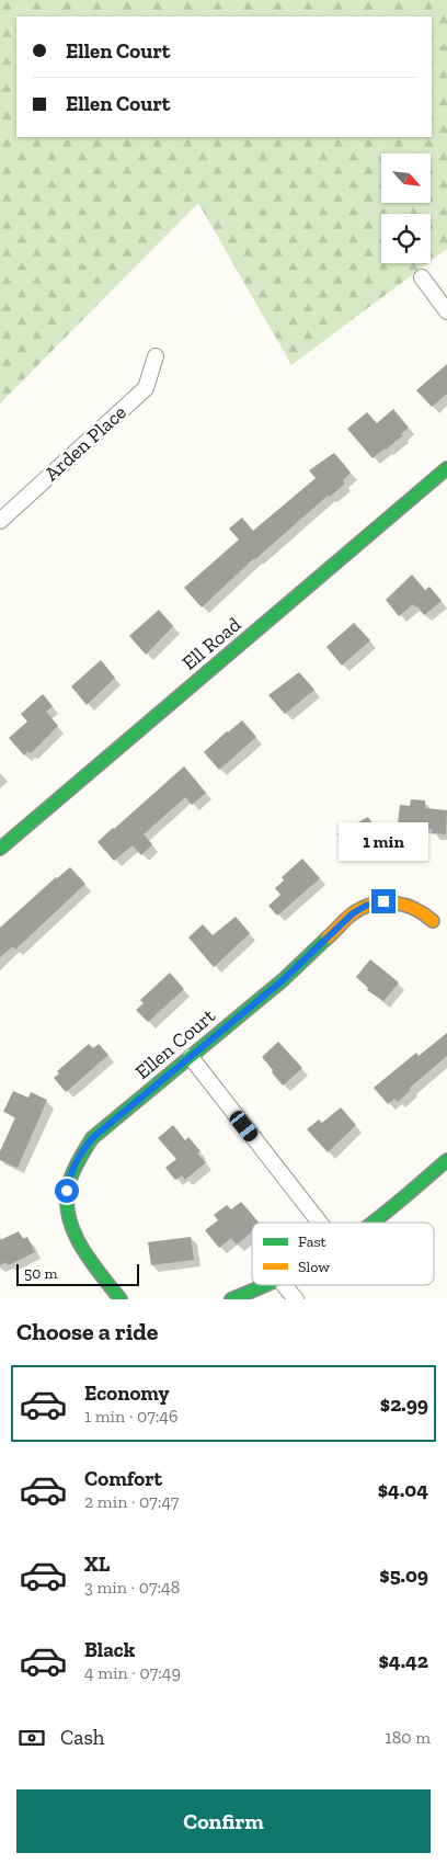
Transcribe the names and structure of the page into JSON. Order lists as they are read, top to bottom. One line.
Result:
{"streets":{"street":["Arden Place","Ell Road","Ellen Court"]},"legend":["Fast","Slow"],"scale_bar":"50 m","north":"bottom right","page":{"banner":["Ellen Court","Ellen Court"],"bubble":"1 min","scale":"50 m","heading":"Choose a ride","list":[{"name":"Economy","note":"1 min · 07:46","value":"$2.99"},{"name":"Comfort","note":"2 min · 07:47","value":"$4.04"},{"name":"XL","note":"3 min · 07:48","value":"$5.09"},{"name":"Black","note":"4 min · 07:49","value":"$4.42"}],"pay":["Cash","180 m"],"buttons":"Confirm"}}
